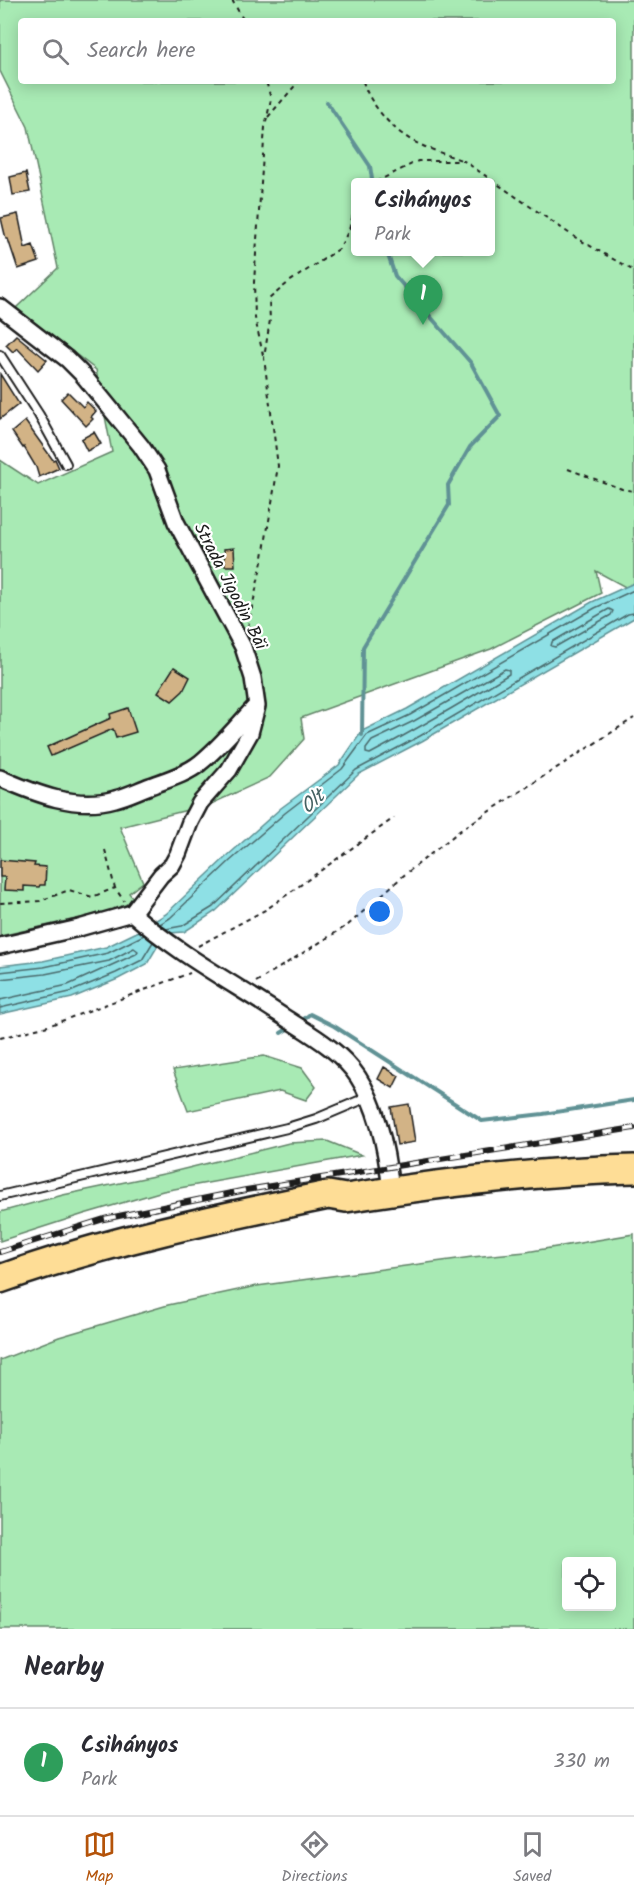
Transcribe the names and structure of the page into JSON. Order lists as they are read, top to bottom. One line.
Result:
{"streets":{"street":["Strada Jigodin Băi"]},"water":["Olt"],"page":{"search":"Search here","popup":["Csihányos","Park"],"pins":"1","heading":"Nearby","list":[{"mark":"1","name":"Csihányos","note":"Park","value":"330 m"}],"nav":["Map","Directions","Saved"]}}
